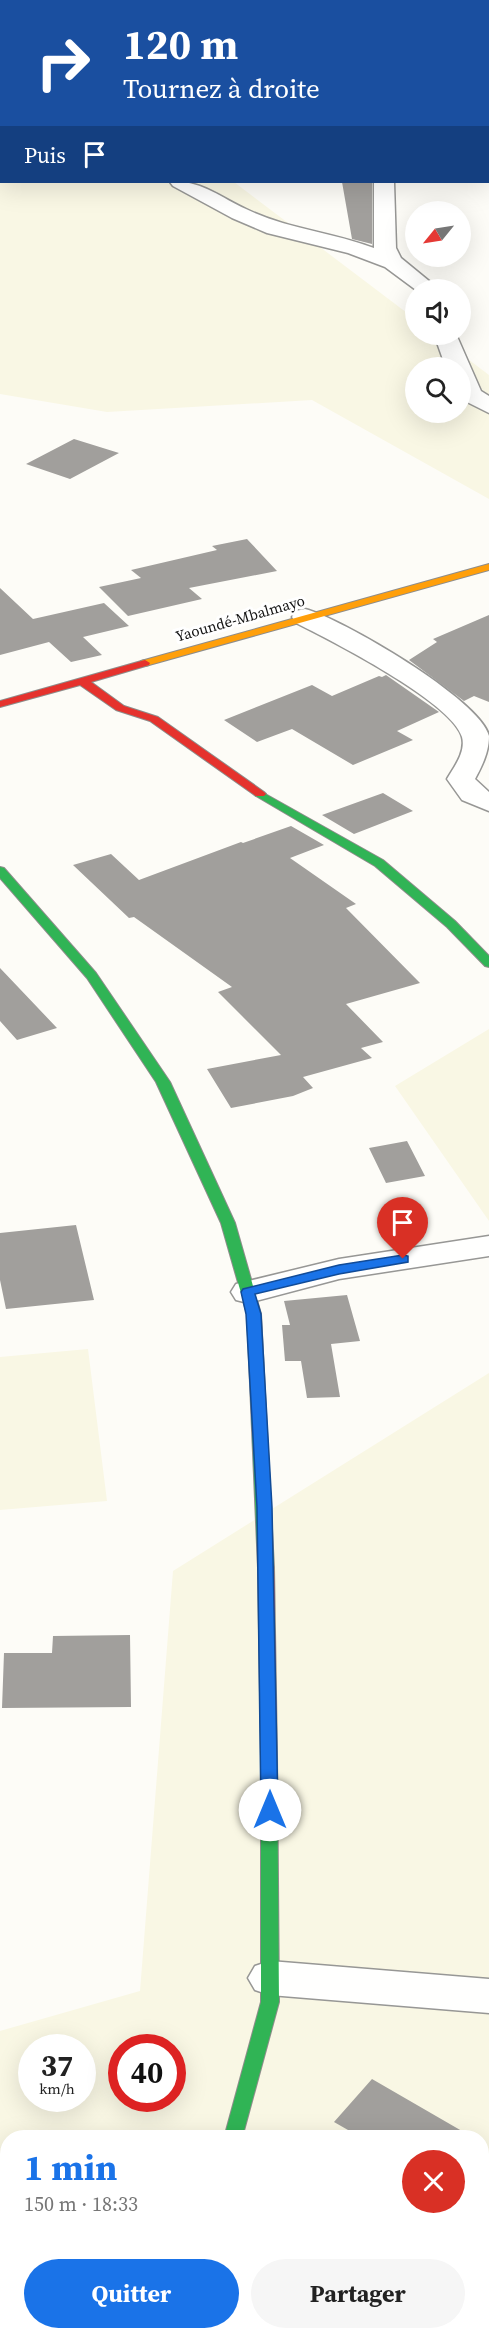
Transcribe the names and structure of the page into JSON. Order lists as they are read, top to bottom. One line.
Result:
{"streets":{"main road":["Yaoundé-Mbalmayo"]},"north":"bottom left","page":{"turn":["120 m","Tournez à droite"],"then":"Puis","speed":"37 km/h","limit":"40","heading":["1 min","150 m · 18:33"],"buttons":["Quitter","Partager"]}}
